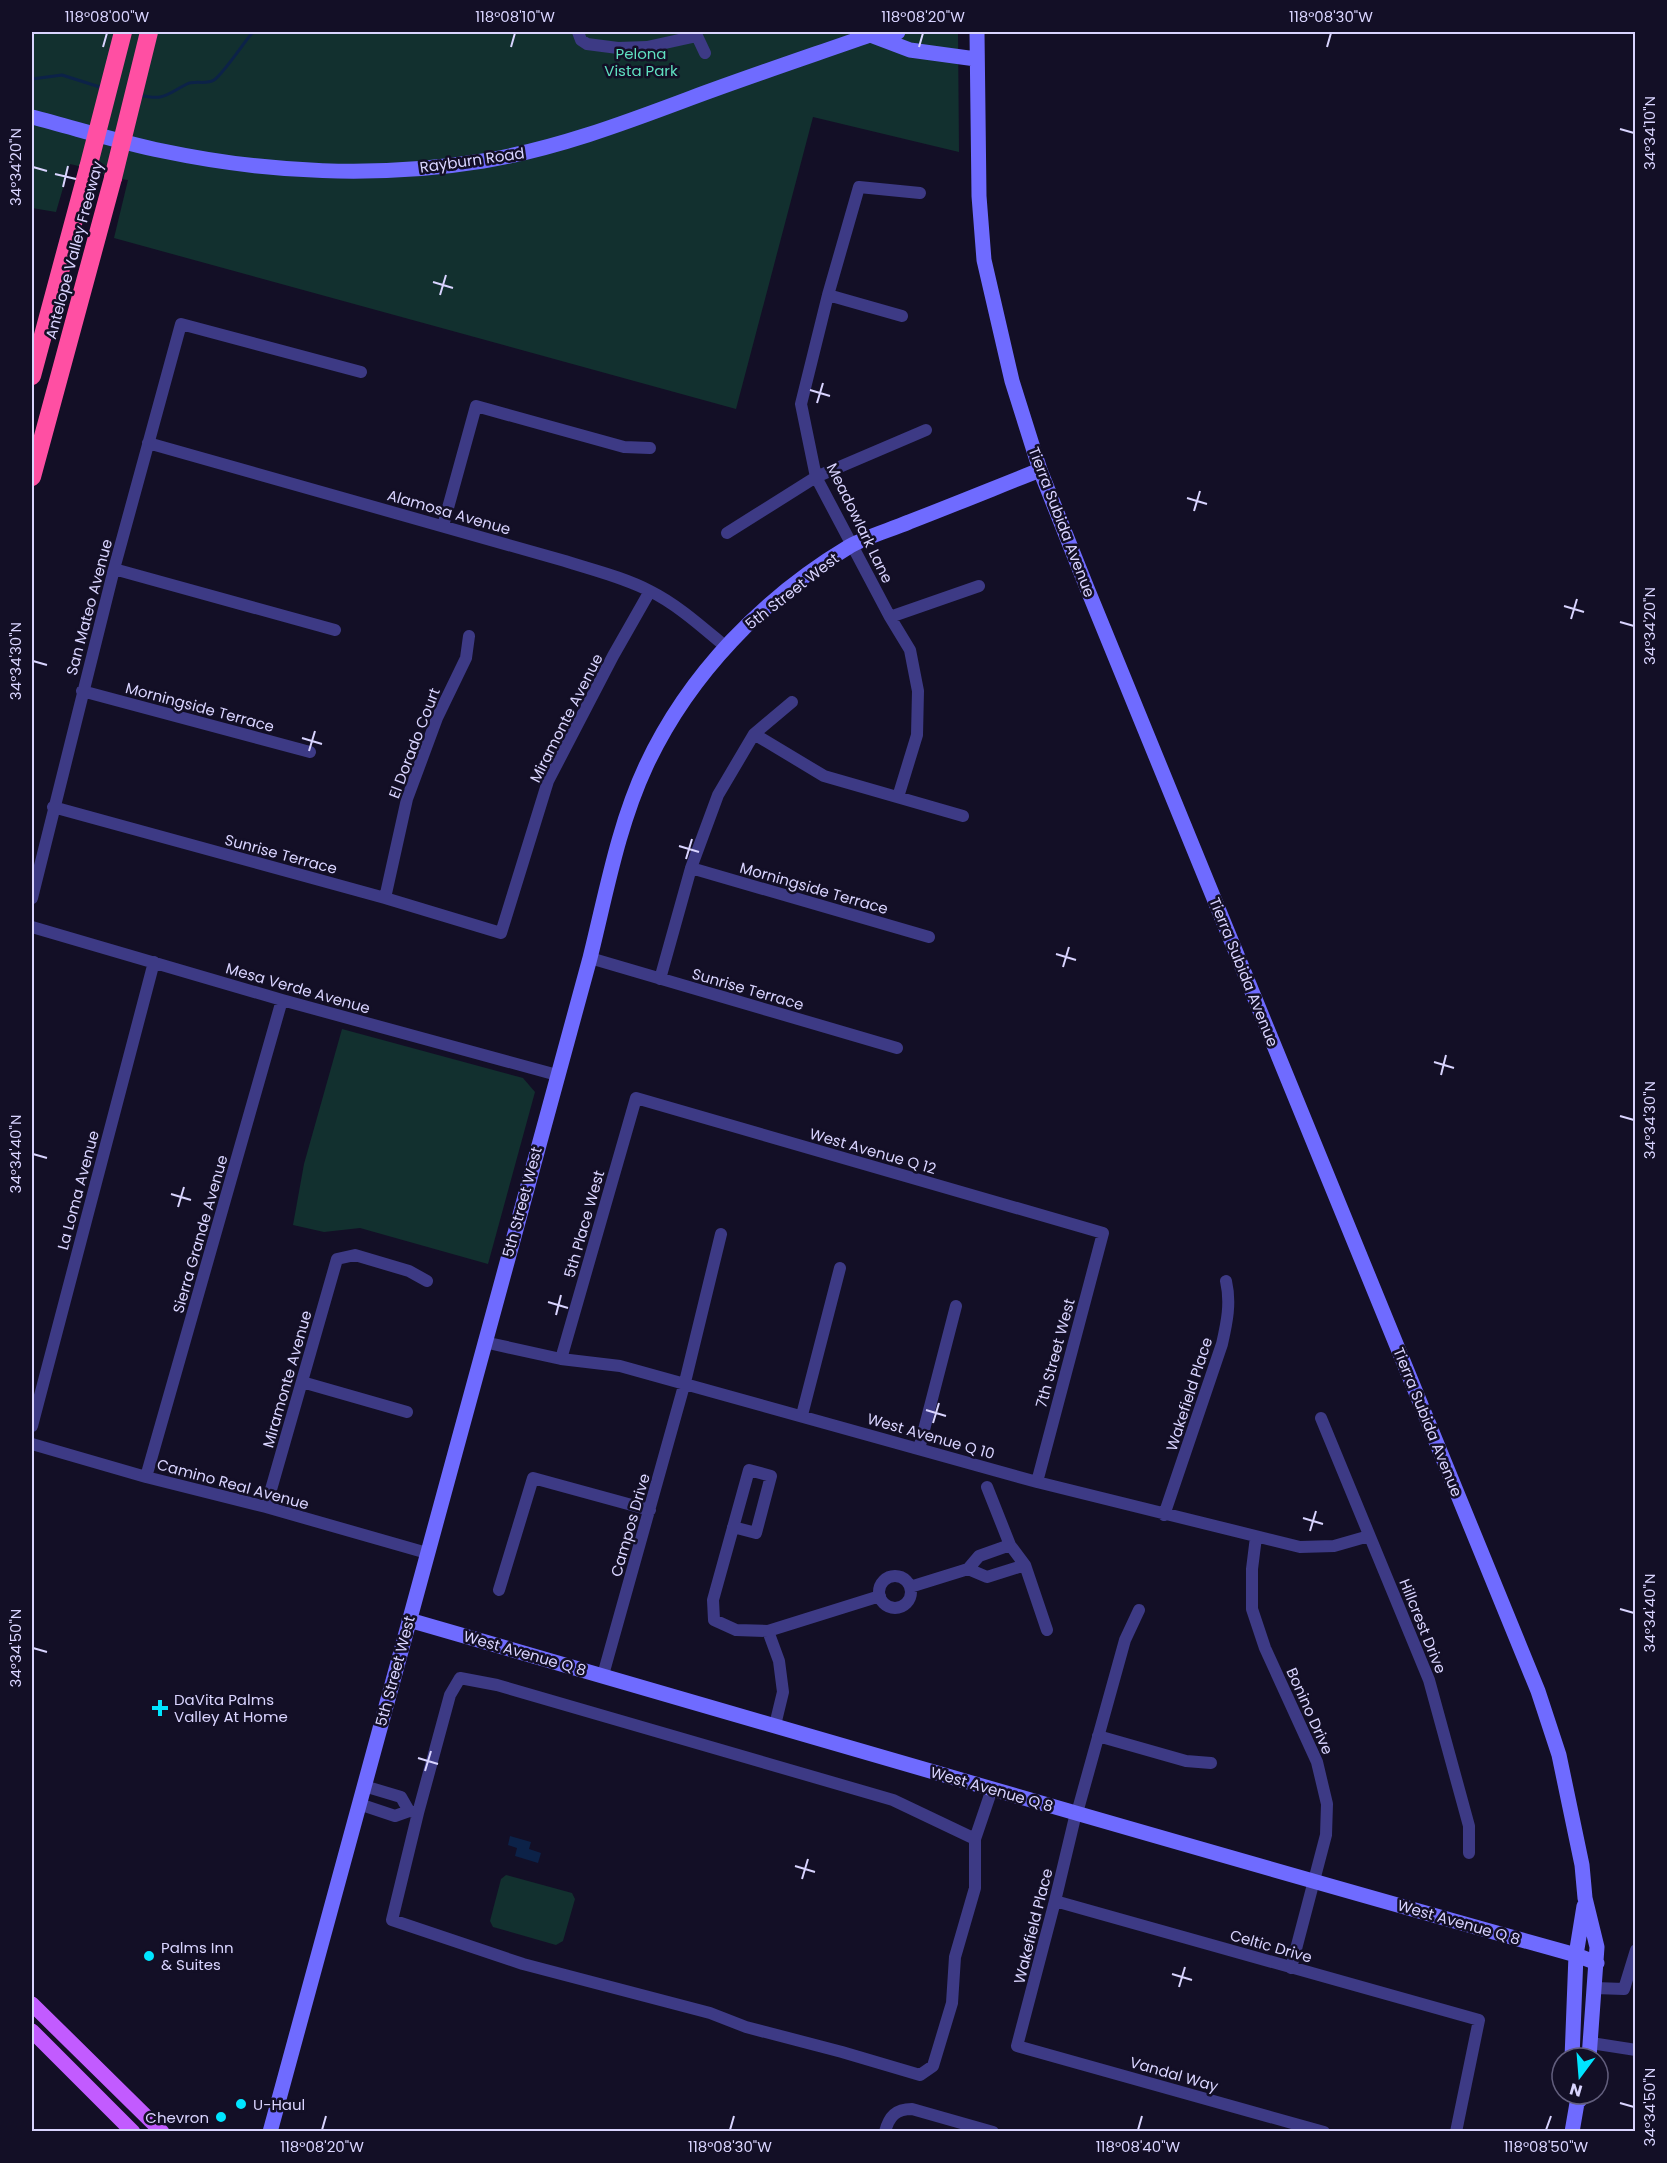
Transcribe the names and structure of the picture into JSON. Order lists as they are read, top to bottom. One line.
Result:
{"streets":{"highway":["Antelope Valley Freeway"],"street":["Rayburn Road","Alamosa Avenue","Tierra Subida Avenue","Meadowlark Lane","5th Street West","San Mateo Avenue","Morningside Terrace","Miramonte Avenue","El Dorado Court","Sunrise Terrace","Mesa Verde Avenue","West Avenue Q 12","La Loma Avenue","5th Place West","Sierra Grande Avenue","7th Street West","Wakefield Place","West Avenue Q 10","Camino Real Avenue","Campos Drive","Hillcrest Drive","West Avenue Q 8","Bonino Drive","Celtic Drive","Vandal Way"]},"crossings":[["Alamosa Avenue","5th Street West"],["Alamosa Avenue","San Mateo Avenue"],["Alamosa Avenue","Miramonte Avenue"],["Tierra Subida Avenue","5th Street West"],["Tierra Subida Avenue","West Avenue Q 8"],["Meadowlark Lane","5th Street West"],["5th Street West","Sunrise Terrace"],["5th Street West","Mesa Verde Avenue"],["5th Street West","West Avenue Q 10"],["5th Street West","Camino Real Avenue"],["5th Street West","West Avenue Q 8"],["San Mateo Avenue","Morningside Terrace"],["San Mateo Avenue","Sunrise Terrace"],["Miramonte Avenue","Sunrise Terrace"],["Miramonte Avenue","Camino Real Avenue"],["El Dorado Court","Sunrise Terrace"],["Mesa Verde Avenue","La Loma Avenue"],["Mesa Verde Avenue","Sierra Grande Avenue"],["West Avenue Q 12","5th Place West"],["West Avenue Q 12","7th Street West"],["5th Place West","West Avenue Q 10"],["Sierra Grande Avenue","Camino Real Avenue"],["7th Street West","West Avenue Q 10"],["Wakefield Place","West Avenue Q 10"],["Wakefield Place","West Avenue Q 8"],["Wakefield Place","Celtic Drive"],["Wakefield Place","Vandal Way"],["West Avenue Q 10","Campos Drive"],["West Avenue Q 10","Hillcrest Drive"],["West Avenue Q 10","Bonino Drive"],["Campos Drive","West Avenue Q 8"],["West Avenue Q 8","Bonino Drive"],["Bonino Drive","Celtic Drive"]],"parks":["Pelona Vista Park"],"places":{"health":["DaVita Palms Valley At Home"],"other":["Palms Inn & Suites","U-Haul","Chevron"]},"north":"bottom","coordinates":["118°08'00\"W","118°08'10\"W","118°08'20\"W","118°08'30\"W","34°34'10\"N","34°34'20\"N","34°34'30\"N","34°34'40\"N","34°34'50\"N","118°08'40\"W","118°08'50\"W"]}
